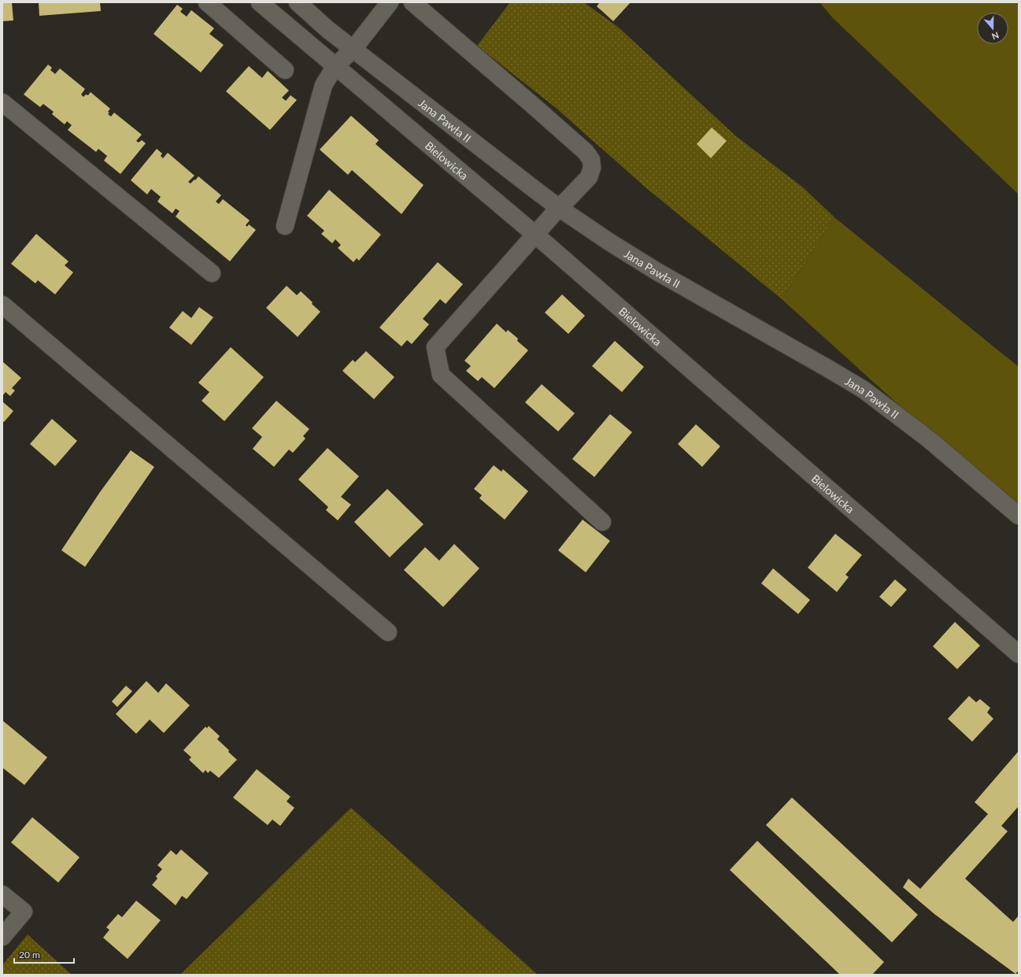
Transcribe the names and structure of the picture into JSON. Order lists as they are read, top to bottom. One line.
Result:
{"streets":{"street":["Jana Pawła II","Bielowicka"]},"scale_bar":"20 m","north":"bottom"}
